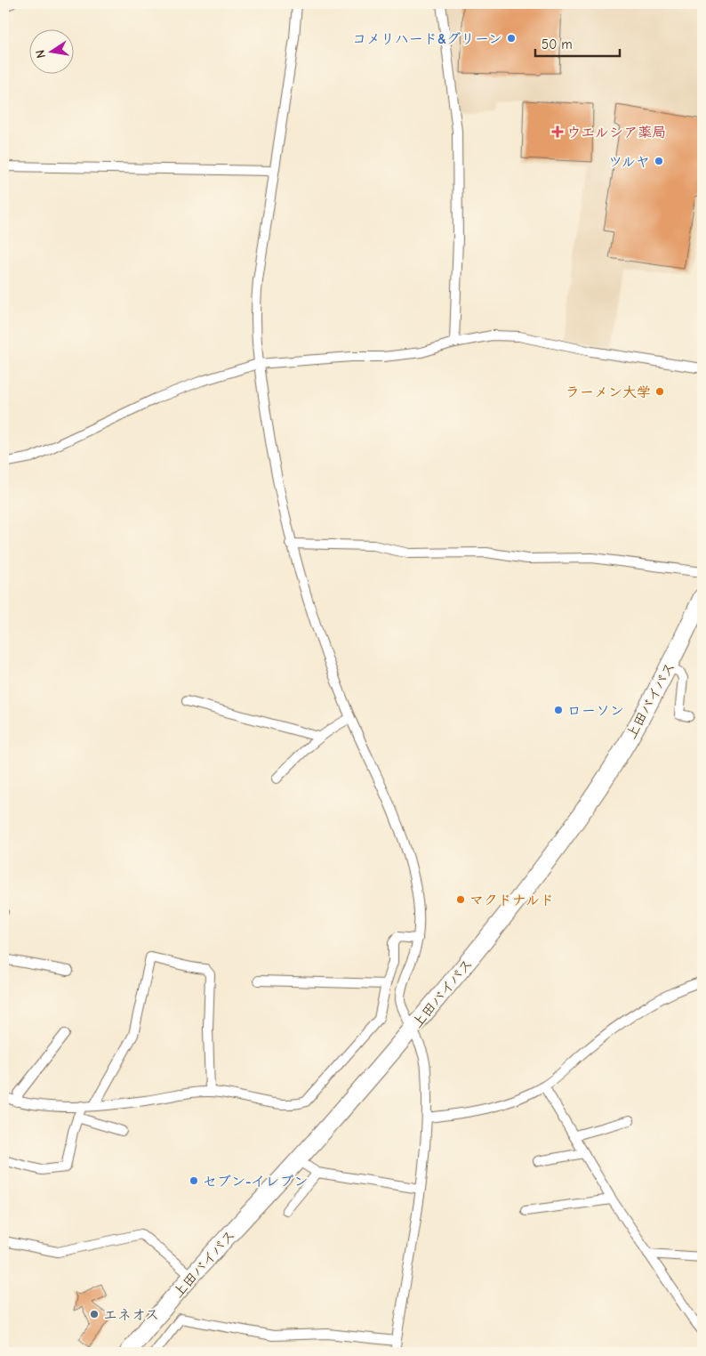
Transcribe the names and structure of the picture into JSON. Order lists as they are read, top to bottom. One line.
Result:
{"streets":{"highway":["上田バイパス"]},"places":{"other":["コメリハード&グリーン","ツルヤ","ラーメン大学","ローソン","マクドナルド","セブン-イレブン","エネオス"],"health":["ウエルシア薬局"]},"scale_bar":"50 m","north":"left"}
